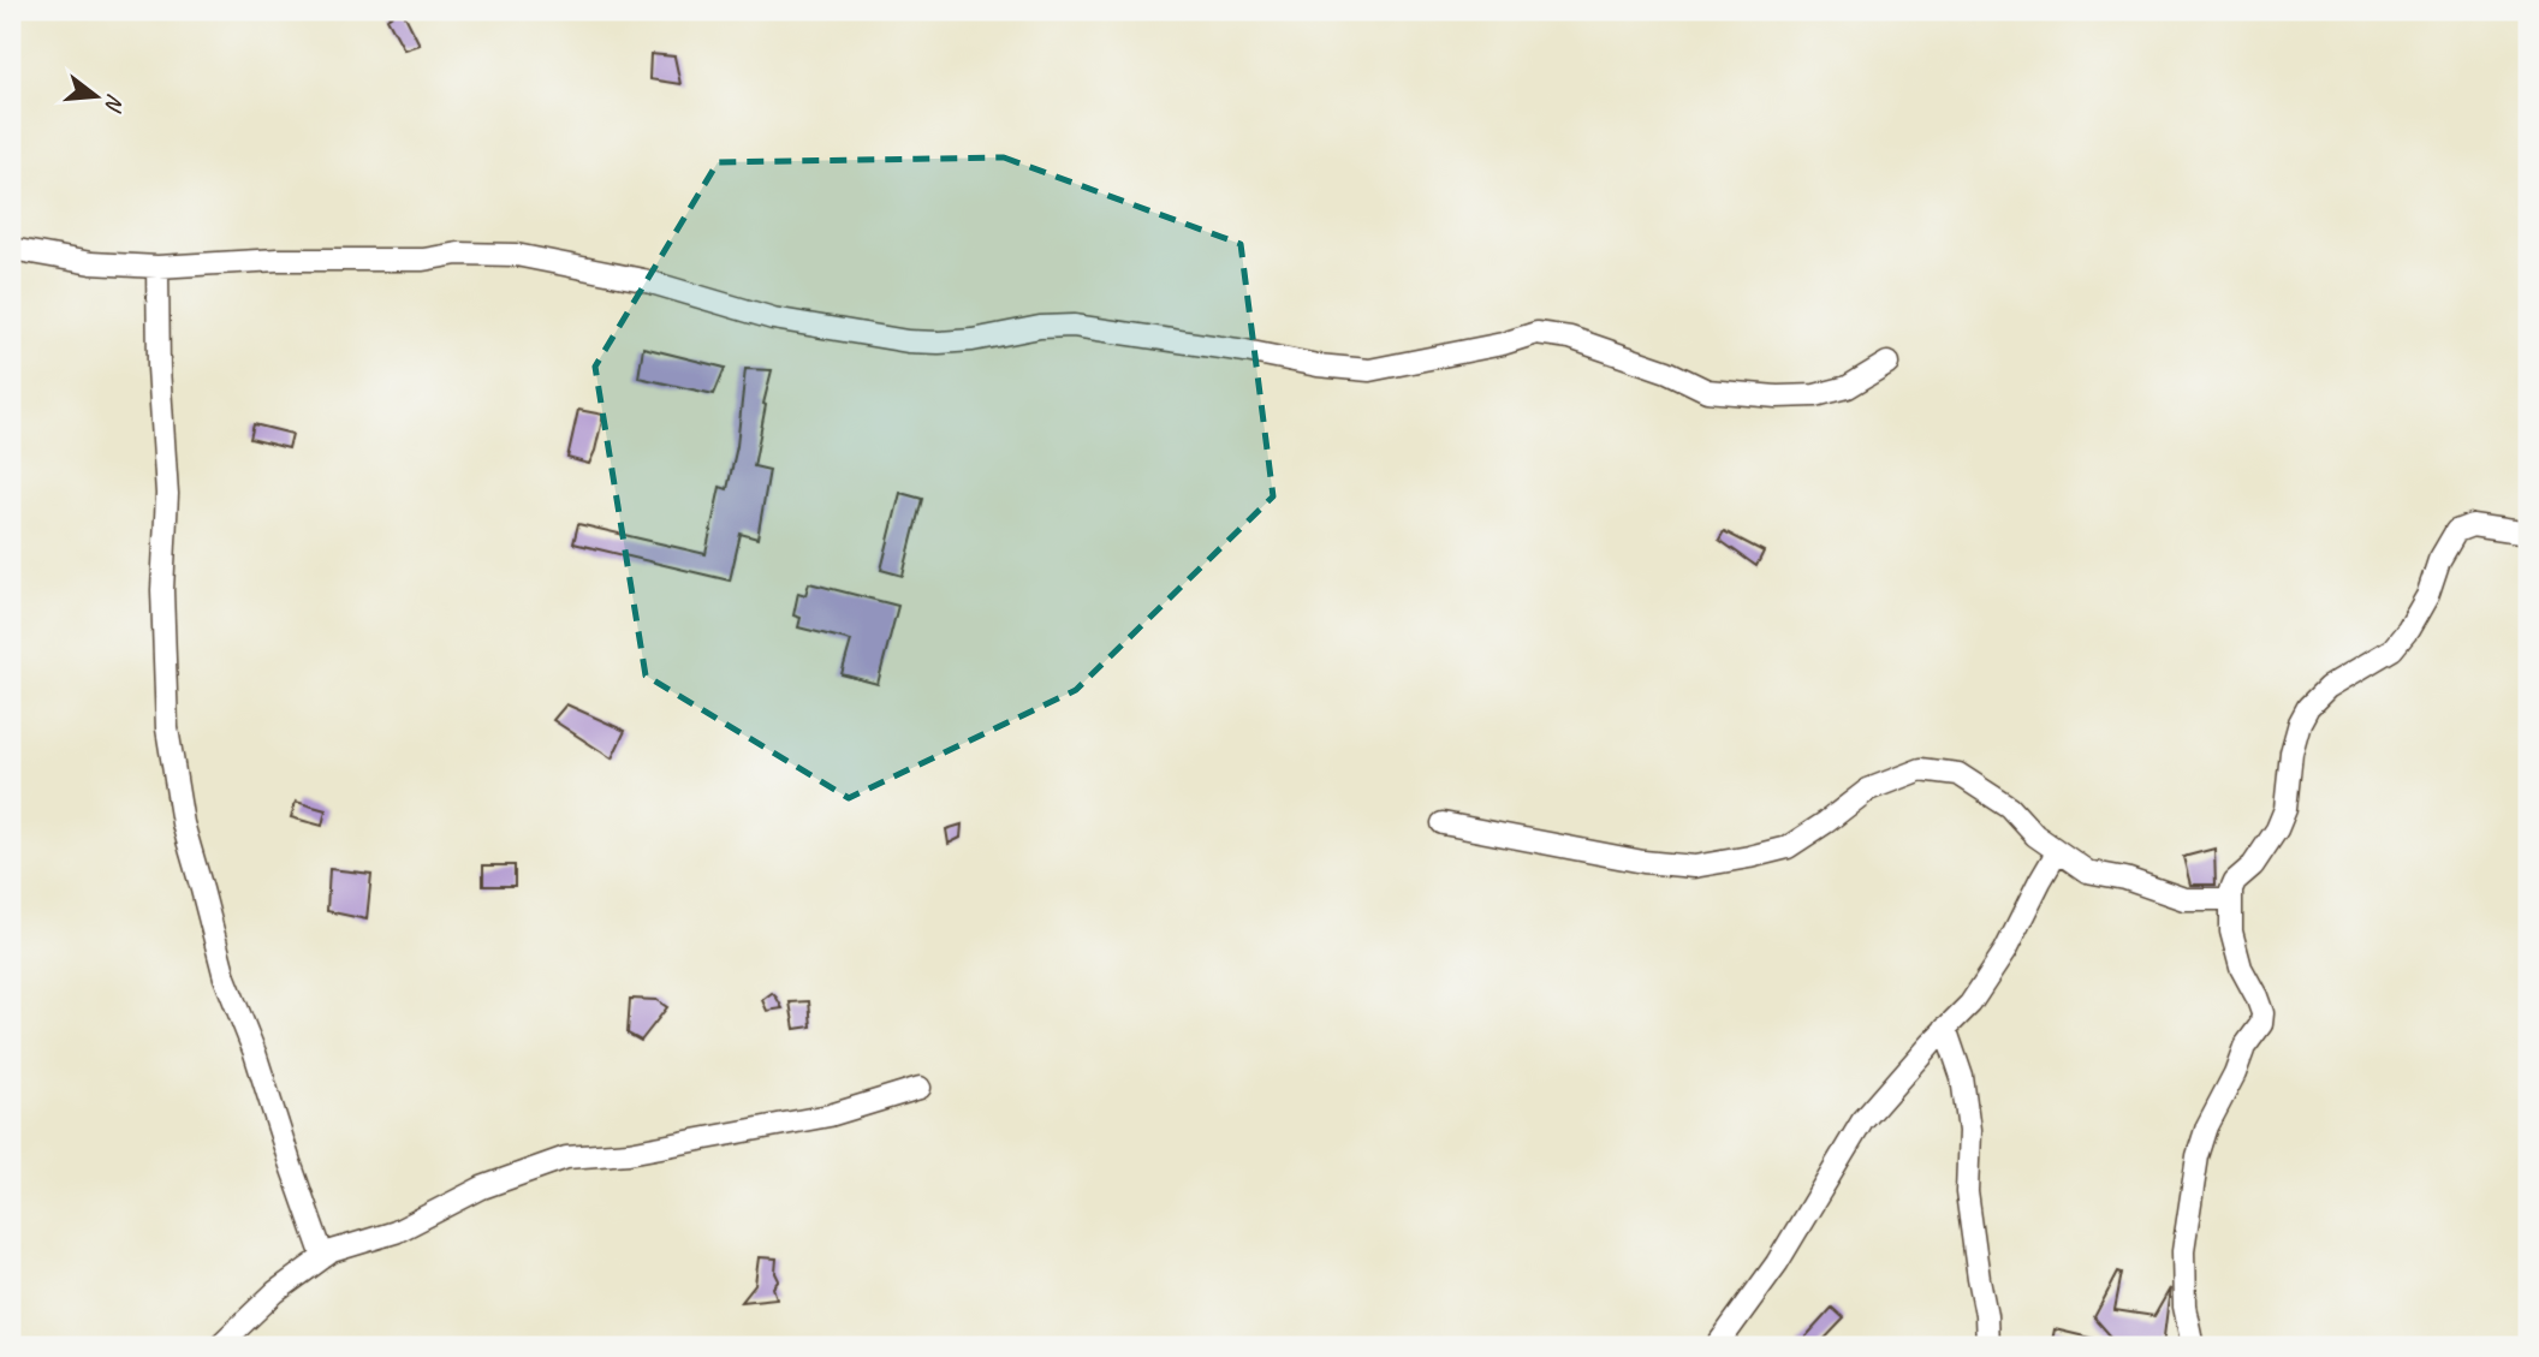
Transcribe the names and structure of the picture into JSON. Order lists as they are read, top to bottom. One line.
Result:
{"north":"right"}
